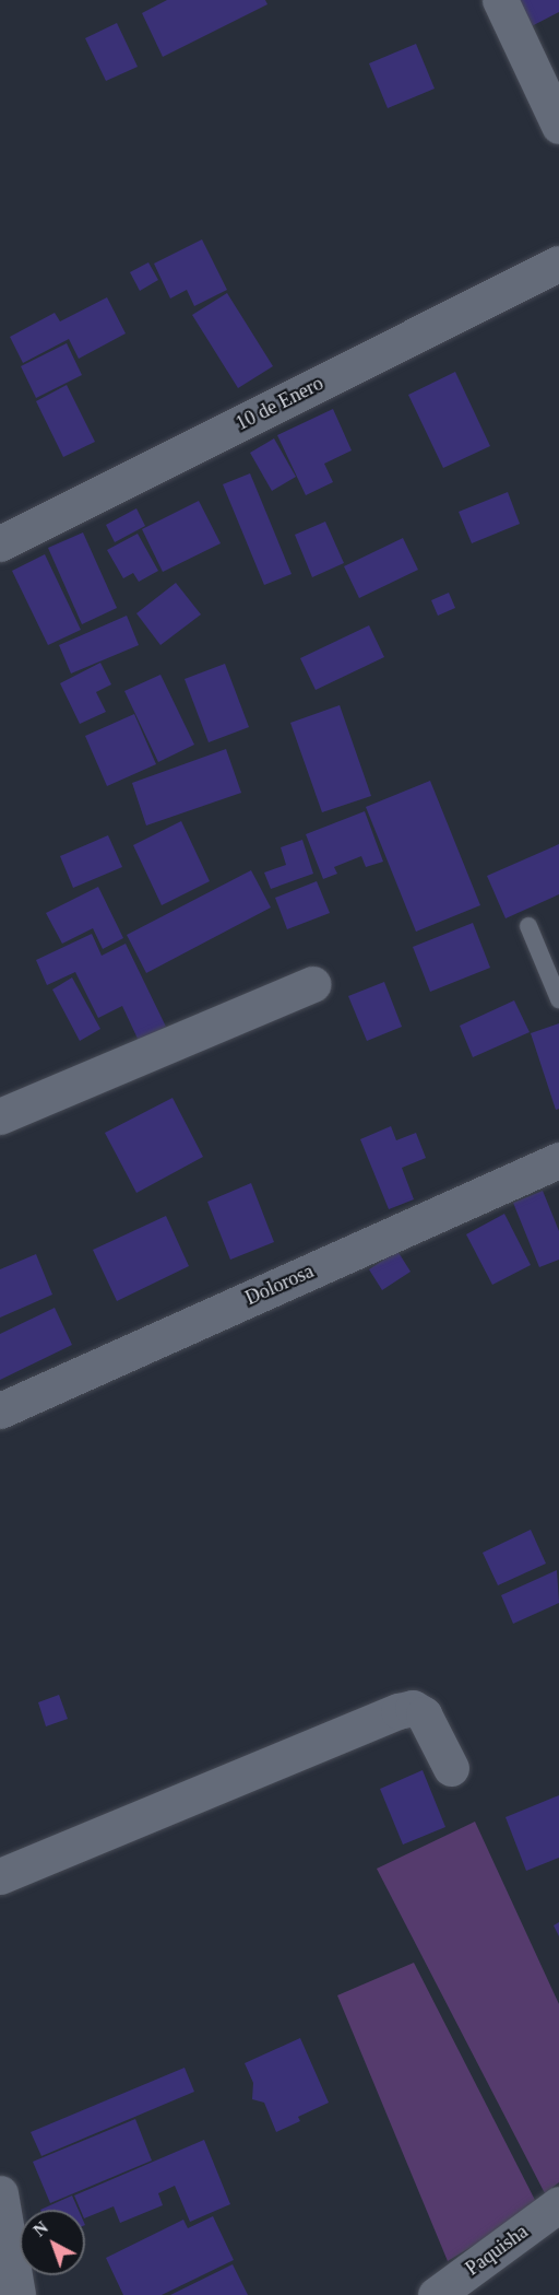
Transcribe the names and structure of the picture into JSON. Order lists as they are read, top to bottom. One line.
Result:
{"streets":{"street":["10 de Enero","Dolorosa","Paquisha"]},"north":"top left"}
